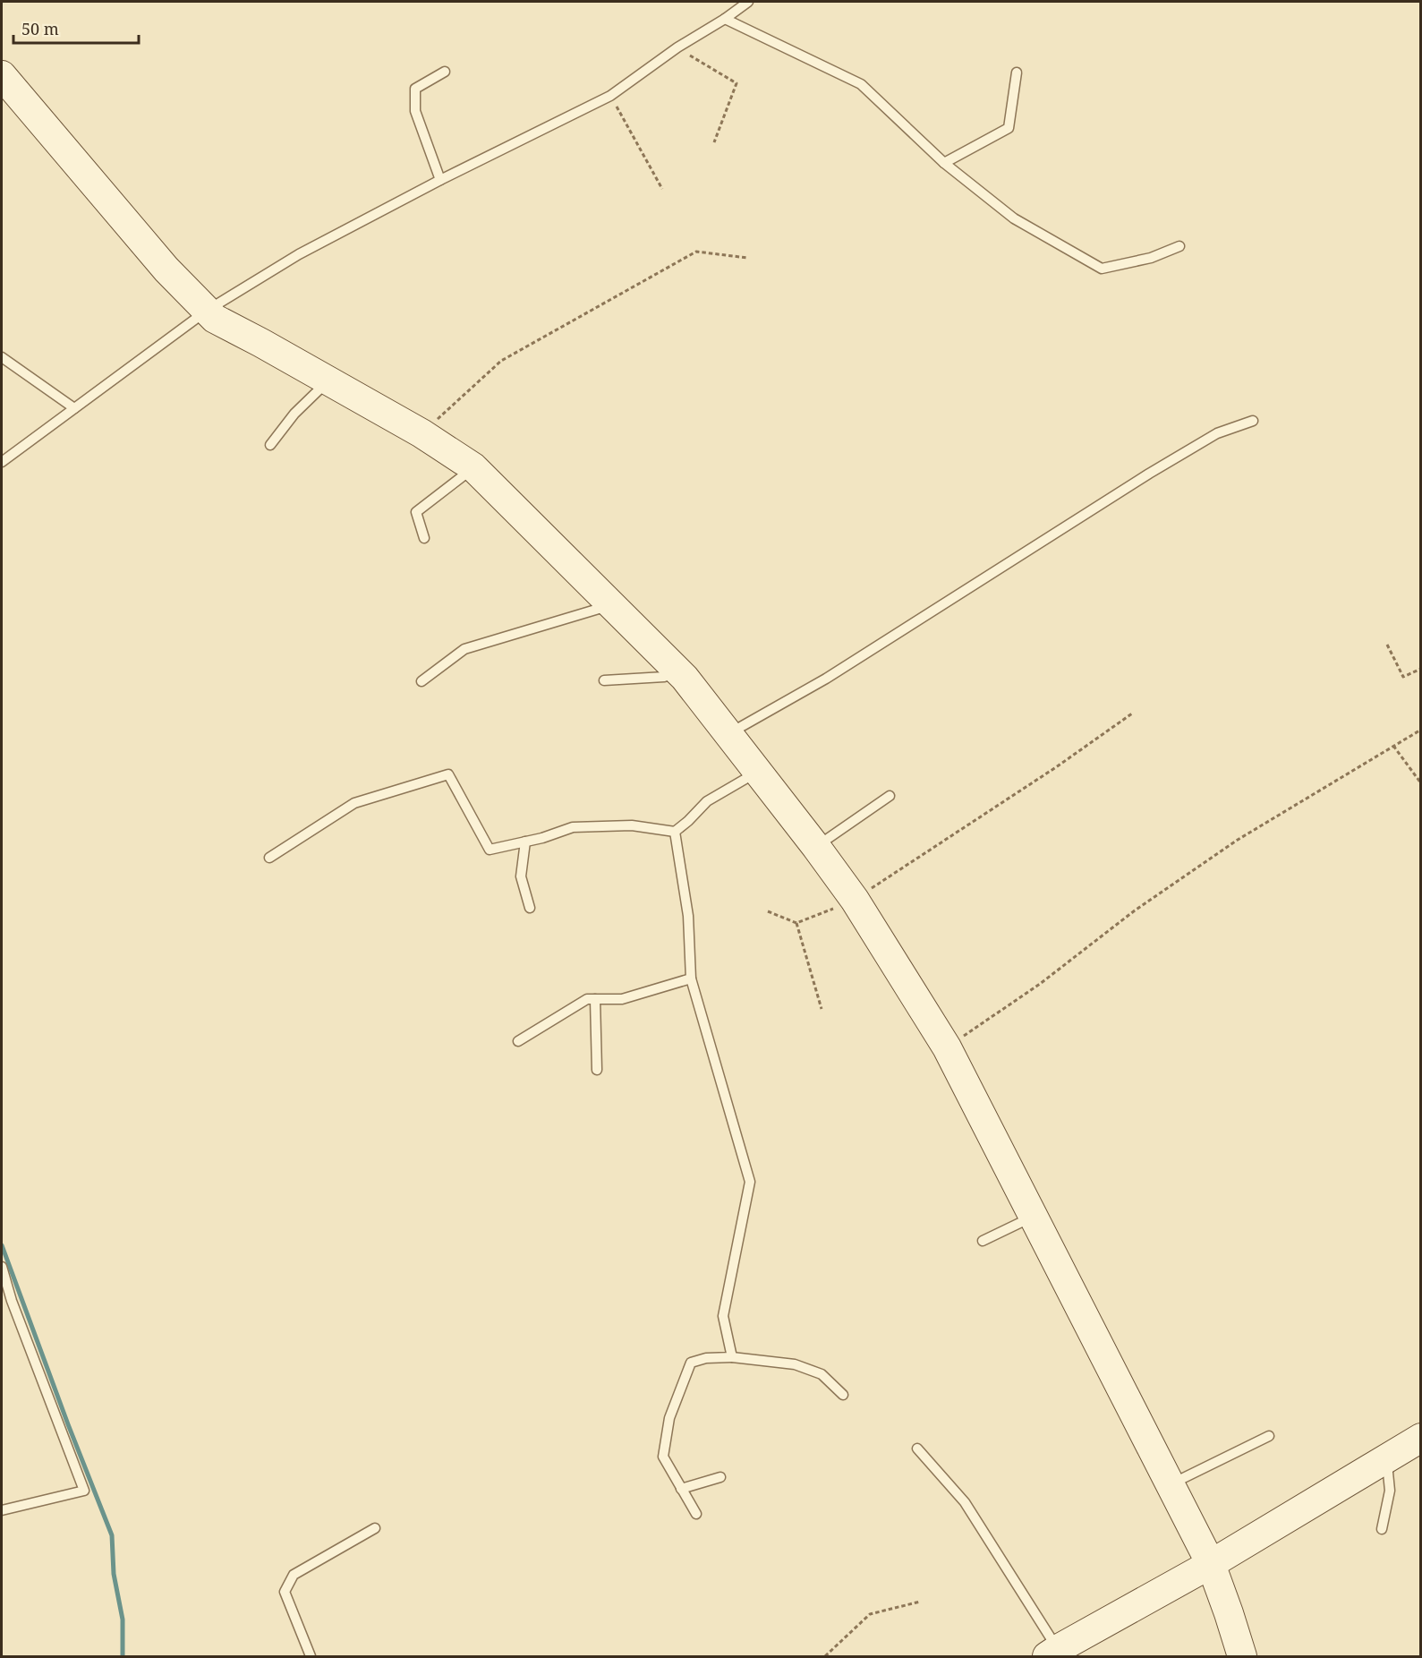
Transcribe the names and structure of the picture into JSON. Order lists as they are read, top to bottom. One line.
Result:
{"scale_bar":"50 m"}
